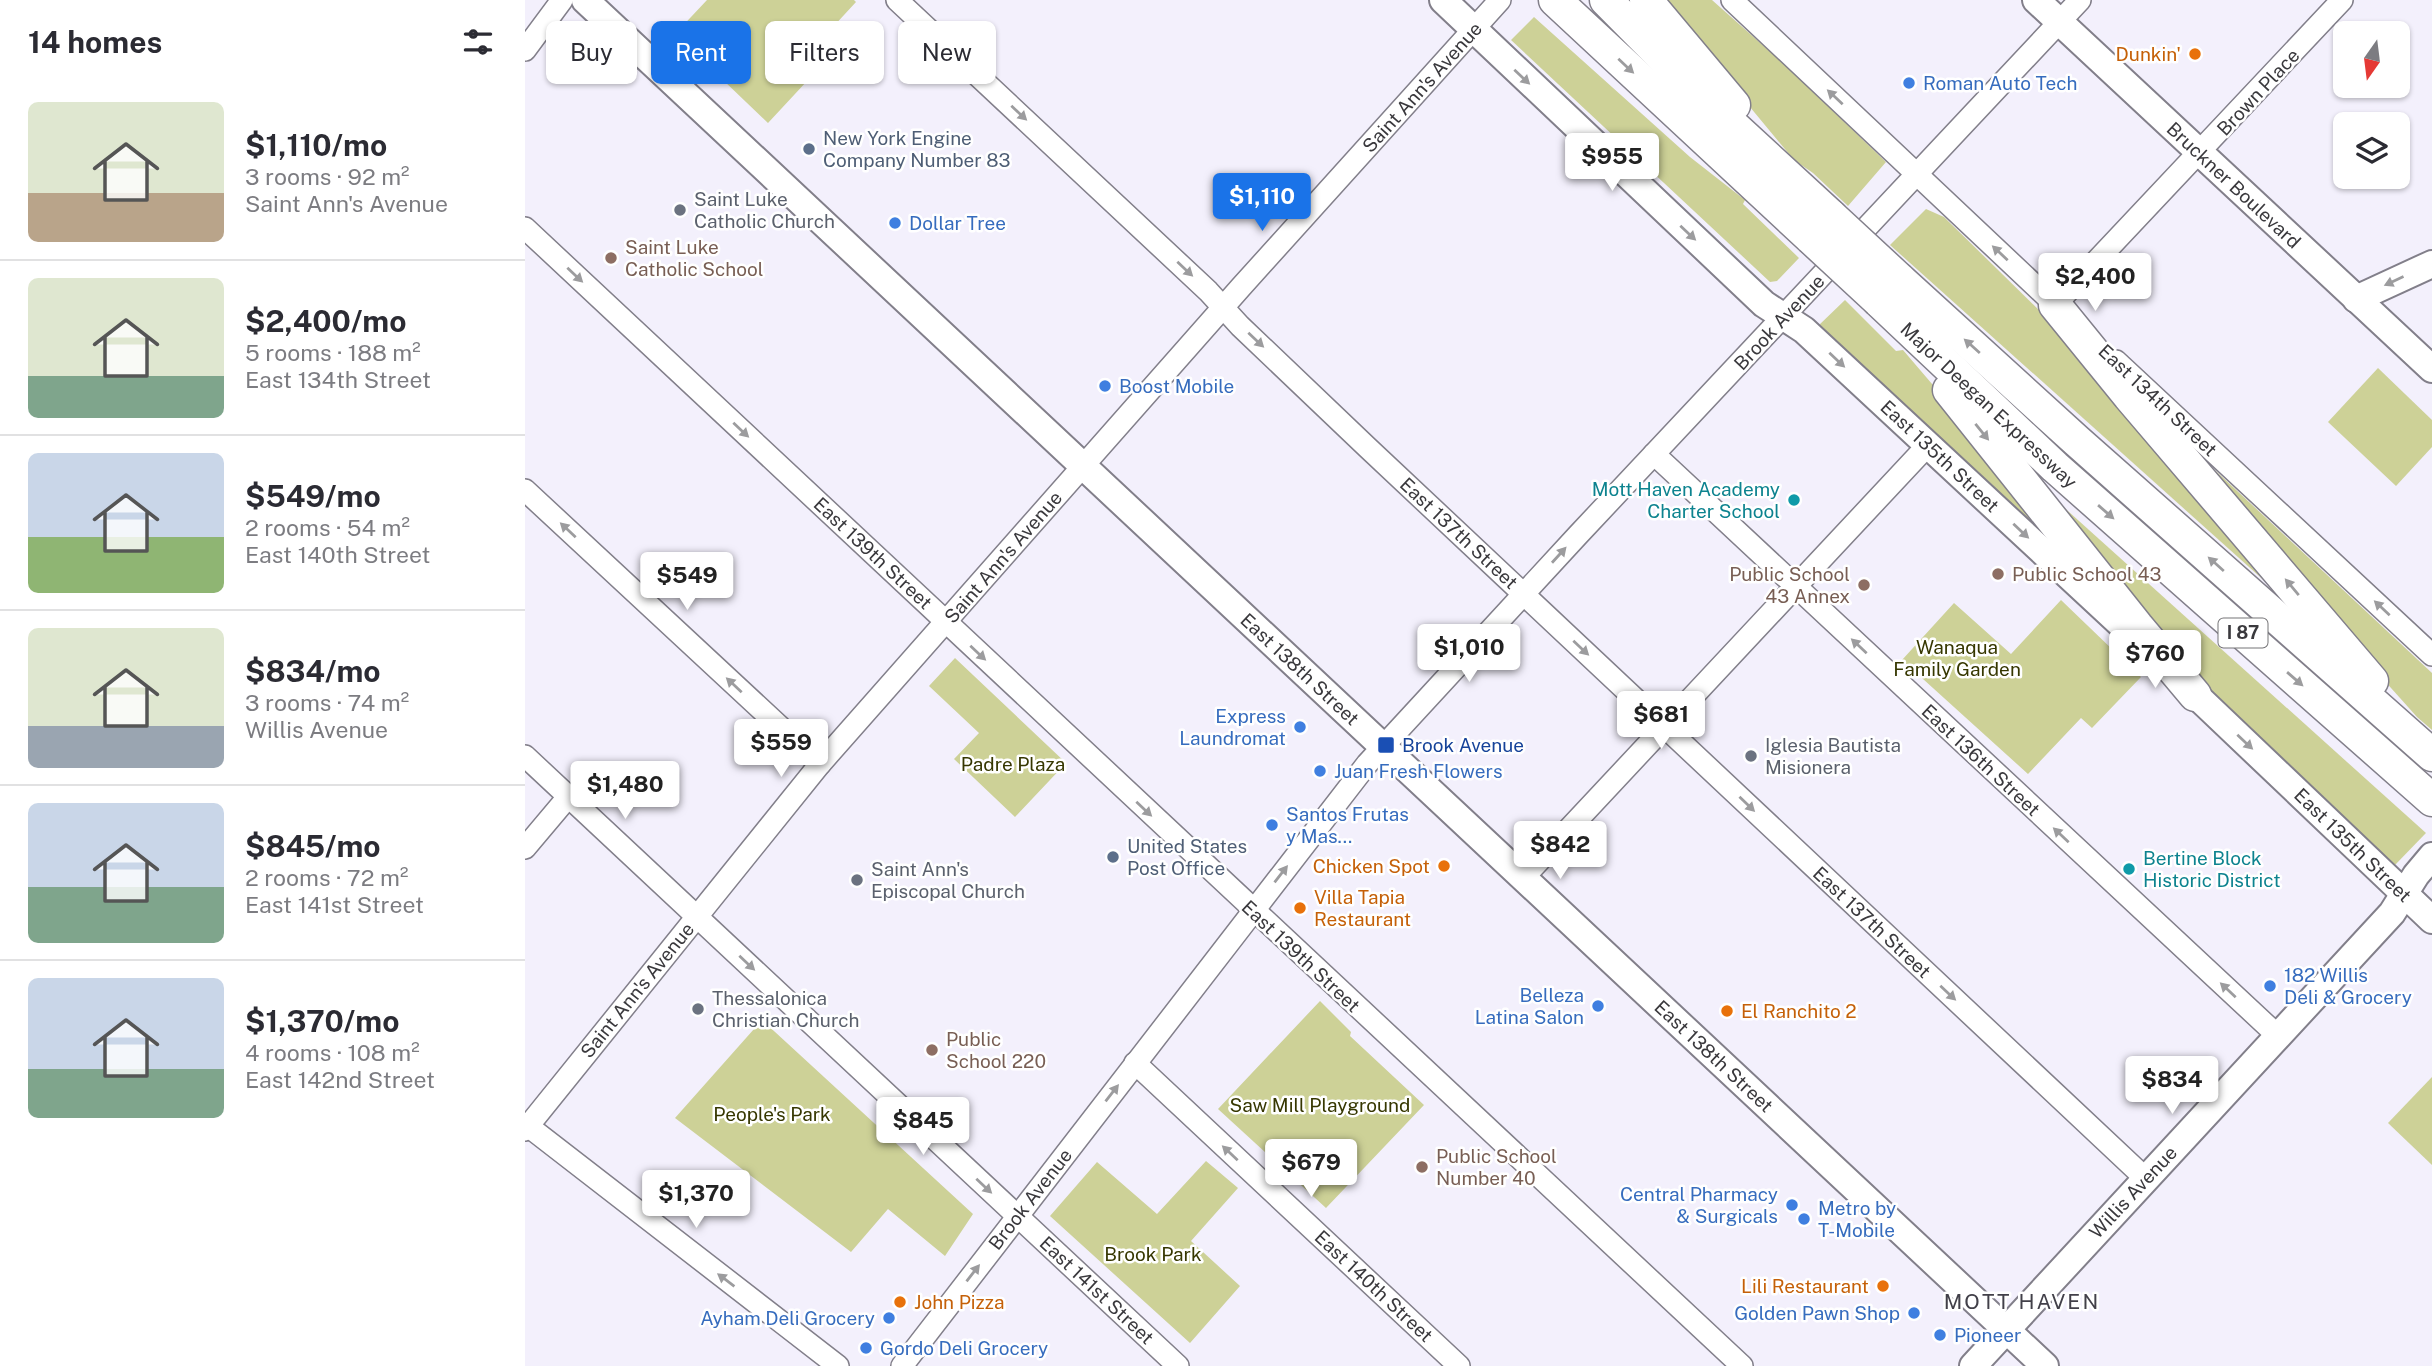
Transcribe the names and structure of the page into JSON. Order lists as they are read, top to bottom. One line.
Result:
{"streets":{"highway":["Major Deegan Expressway","I 87"],"main road":["Bruckner Boulevard","East 135th Street","East 138th Street","Willis Avenue"],"street":["Saint Ann's Avenue","Brown Place","Brook Avenue","East 134th Street","East 137th Street","East 139th Street","East 136th Street","East 140th Street","East 141st Street"]},"crossings":[["Saint Ann's Avenue","East 135th Street"],["Saint Ann's Avenue","East 137th Street"],["Saint Ann's Avenue","East 139th Street"],["Saint Ann's Avenue","East 138th Street"],["Saint Ann's Avenue","East 141st Street"],["Brown Place","Bruckner Boulevard"],["Brown Place","East 134th Street"],["Bruckner Boulevard","Brook Avenue"],["Brook Avenue","East 134th Street"],["Brook Avenue","East 135th Street"],["Brook Avenue","East 137th Street"],["Brook Avenue","East 139th Street"],["Brook Avenue","East 138th Street"],["Brook Avenue","East 136th Street"],["Brook Avenue","East 140th Street"],["Brook Avenue","East 141st Street"],["East 135th Street","Willis Avenue"],["East 137th Street","Willis Avenue"],["East 138th Street","Willis Avenue"],["East 136th Street","Willis Avenue"]],"one_way":["Brook Avenue","East 134th Street","East 135th Street","East 137th Street","East 139th Street","East 136th Street","East 140th Street","East 141st Street"],"districts":["MOTT HAVEN"],"parks":["Wanaqua Family Garden","Padre Plaza","Saw Mill Playground","People's Park","Brook Park"],"places":{"other":["Dunkin'","Roman Auto Tech","New York Engine Company Number 83","Saint Luke Catholic Church","Dollar Tree","Saint Luke Catholic School","Boost Mobile","Mott Haven Academy Charter School","Public School 43","Public School 43 Annex","Express Laundromat","Iglesia Bautista Misionera","Juan Fresh Flowers","Santos Frutas y Mas...","United States Post Office","Chicken Spot","Bertine Block Historic District","Saint Ann's Episcopal Church","Villa Tapia Restaurant","182 Willis Deli & Grocery","Belleza Latina Salon","Thessalonica Christian Church","El Ranchito 2","Public School 220","Public School Number 40","Central Pharmacy & Surgicals","Metro by T-Mobile","Lili Restaurant","John Pizza","Golden Pawn Shop","Ayham Deli Grocery","Pioneer","Gordo Deli Grocery"],"transit":["Brook Avenue"]},"north":"bottom","page":{"heading":"14 homes","chip":["Buy","Rent","Filters","New"],"list":[{"name":"$1,110/mo","note":"3 rooms · 92 m² · Saint Ann's Avenue"},{"name":"$2,400/mo","note":"5 rooms · 188 m² · East 134th Street"},{"name":"$549/mo","note":"2 rooms · 54 m² · East 140th Street"},{"name":"$834/mo","note":"3 rooms · 74 m² · Willis Avenue"},{"name":"$845/mo","note":"2 rooms · 72 m² · East 141st Street"},{"name":"$1,370/mo","note":"4 rooms · 108 m² · East 142nd Street"}],"price":["$955","$1,110","$2,400","$549","$1,010","$760","$681","$559","$1,480","$842","$834","$845","$679","$1,370"]}}
